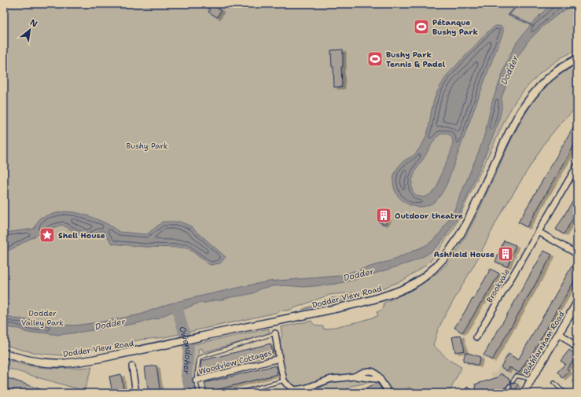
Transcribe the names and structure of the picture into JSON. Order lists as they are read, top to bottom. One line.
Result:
{"streets":{"main road":["Dodder View Road","Rathfarnham Road"],"street":["Brookvale","Woodview Cottages"]},"water":["Dodder","Owendoher"],"parks":["Bushy Park","Dodder Valley Park"],"places":{"sports":["Pétanque Bushy Park","Bushy Park Tennis & Padel"],"building":["Outdoor theatre","Ashfield House"],"place":["Shell House"]},"north":"top right"}
